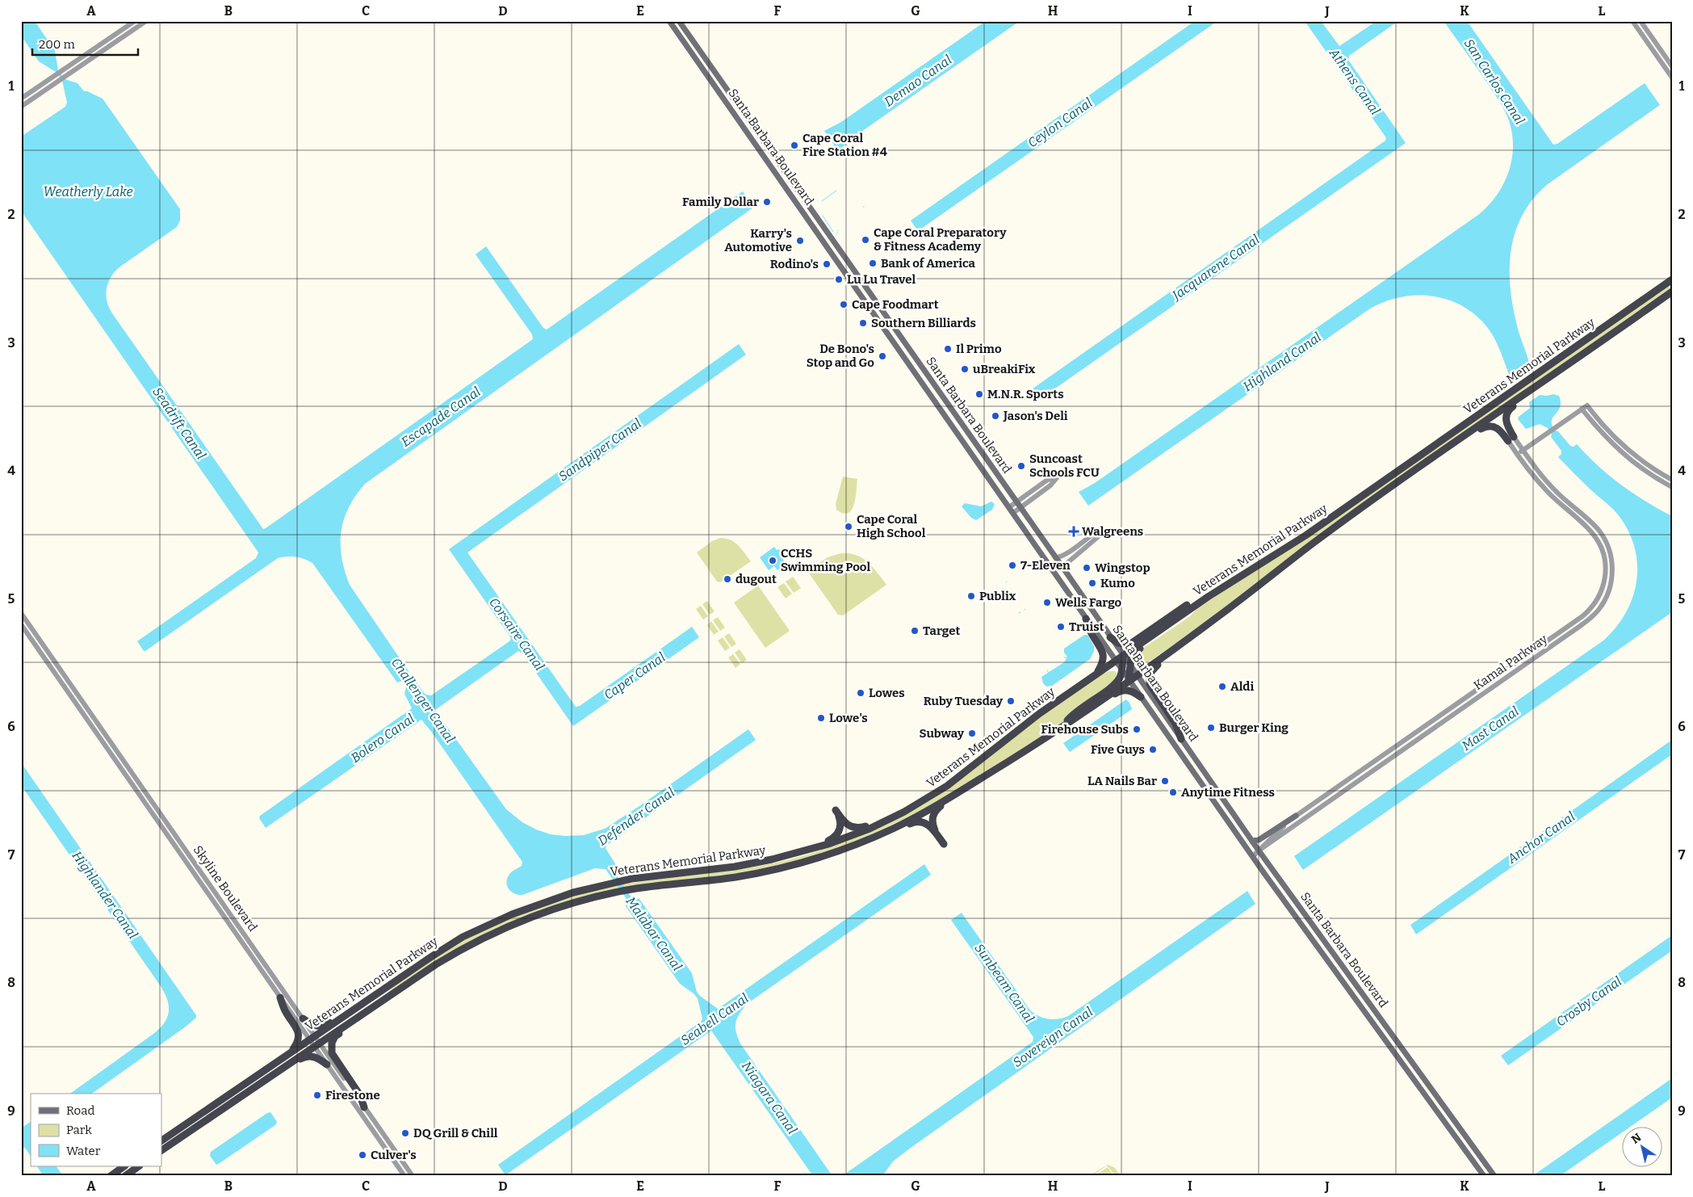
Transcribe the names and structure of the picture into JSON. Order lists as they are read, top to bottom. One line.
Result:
{"streets":{"highway":["Veterans Memorial Parkway"],"main road":["Santa Barbara Boulevard"],"street":["Kamal Parkway","Skyline Boulevard"]},"crossings":[["Santa Barbara Boulevard","Veterans Memorial Parkway"],["Santa Barbara Boulevard","Kamal Parkway"],["Veterans Memorial Parkway","Skyline Boulevard"]],"water":["Demao Canal","Athens Canal","San Carlos Canal","Ceylon Canal","Weatherly Lake","Jacquarene Canal","Highland Canal","Escapade Canal","Seadrift Canal","Sandpiper Canal","Corsaire Canal","Caper Canal","Challenger Canal","Mast Canal","Bolero Canal","Defender Canal","Anchor Canal","Highlander Canal","Malabar Canal","Sunbeam Canal","Crosby Canal","Seabell Canal","Sovereign Canal","Niagara Canal"],"places":{"other":["Cape Coral Fire Station #4","Family Dollar","Cape Coral Preparatory & Fitness Academy","Karry's Automotive","Bank of America","Rodino's","Lu Lu Travel","Cape Foodmart","Southern Billiards","Il Primo","De Bono's Stop and Go","uBreakiFix","M.N.R. Sports","Jason's Deli","Suncoast Schools FCU","Cape Coral High School","CCHS Swimming Pool","7-Eleven","Wingstop","dugout","Kumo","Publix","Wells Fargo","Truist","Target","Aldi","Lowes","Ruby Tuesday","Lowe's","Burger King","Firehouse Subs","Subway","Five Guys","LA Nails Bar","Anytime Fitness","Firestone","DQ Grill & Chill","Culver's"],"health":["Walgreens"]},"legend":["Road","Park","Water"],"scale_bar":"200 m","north":"top left","grid":{"columns":["A","B","C","D","E","F","G","H","I","J","K","L"],"rows":["1","2","3","4","5","6","7","8","9"]}}
